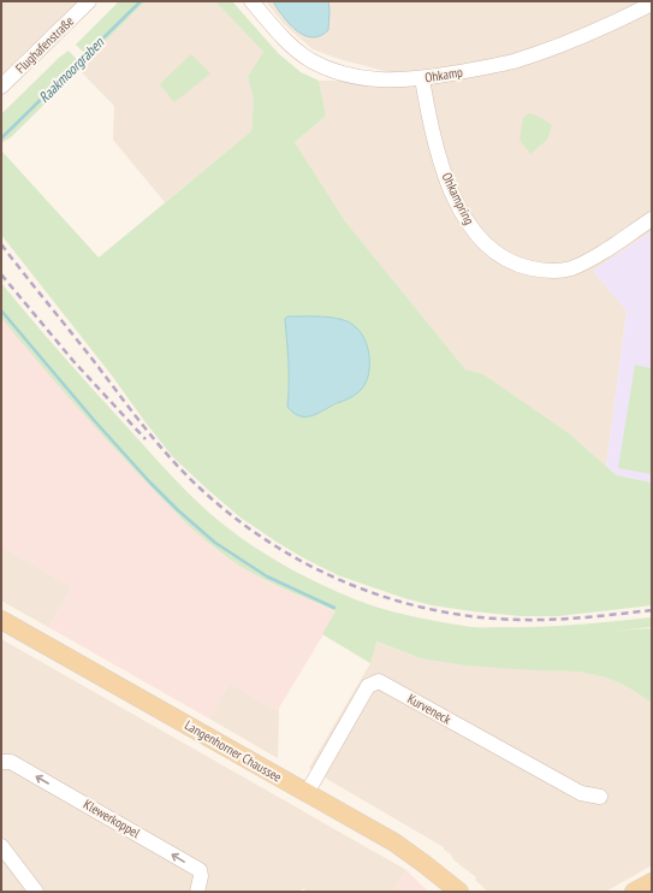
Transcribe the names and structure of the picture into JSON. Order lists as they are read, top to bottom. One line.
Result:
{"streets":{"main road":["Langenhorner Chaussee"],"street":["Flughafenstraße","Ohkamp","Ohkampring","Kurveneck","Klewerkoppel"]},"crossings":[["Ohkamp","Ohkampring"],["Kurveneck","Langenhorner Chaussee"]],"one_way":["Klewerkoppel"],"water":["Raakmoorgraben"]}
